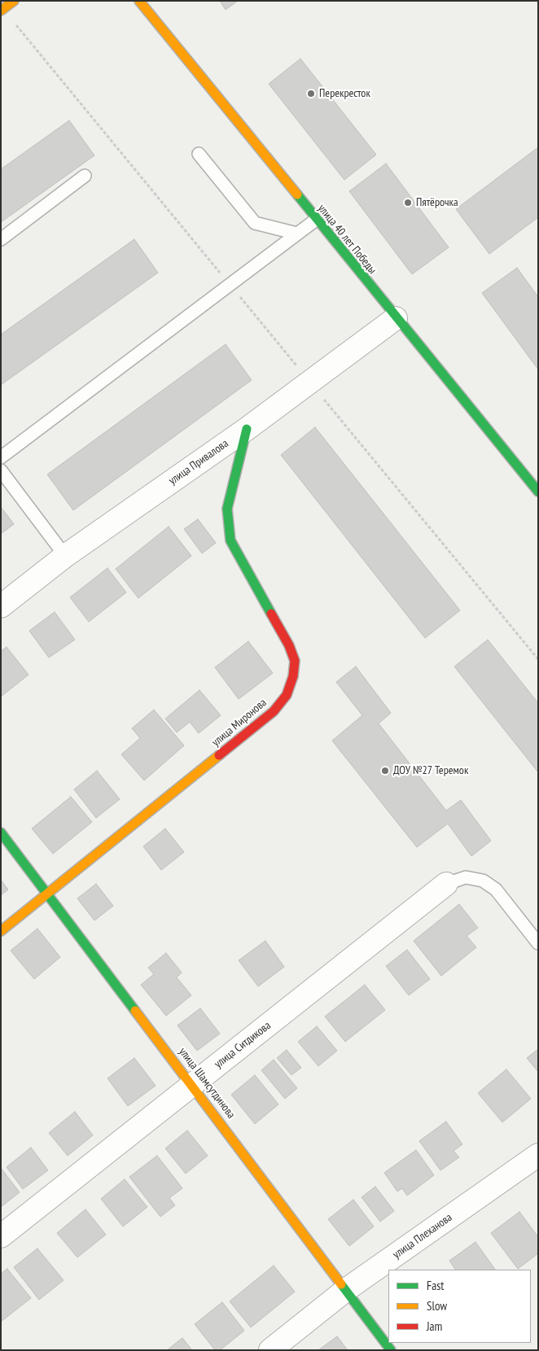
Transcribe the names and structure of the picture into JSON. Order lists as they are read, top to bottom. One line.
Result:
{"streets":{"street":["улица 40 лет Победы","улица Привалова","улица Миронова","улица Ситдикова","улица Шамсутдинова","улица Плеханова"]},"crossings":[["улица 40 лет Победы","улица Привалова"],["улица Привалова","улица Миронова"],["улица Миронова","улица Шамсутдинова"],["улица Ситдикова","улица Шамсутдинова"],["улица Шамсутдинова","улица Плеханова"]],"places":["Перекресток","Пятёрочка","ДОУ №27 Теремок"],"legend":["Fast","Slow","Jam"]}
